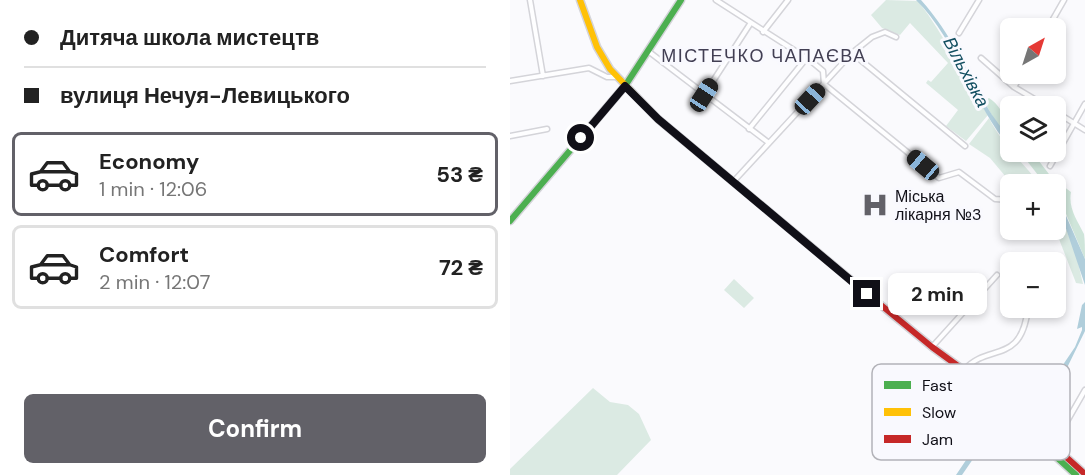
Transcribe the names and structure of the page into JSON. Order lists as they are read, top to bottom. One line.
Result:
{"districts":["МІСТЕЧКО ЧАПАЄВА"],"water":["Вільхівка"],"places":{"hospital":["Міська лікарня №3"]},"legend":["Fast","Slow","Jam"],"north":"top right","page":{"banner":["Дитяча школа мистецтв","вулиця Нечуя-Левицького"],"map_buttons":["+","−"],"list":[{"name":"Economy","note":"1 min · 12:06","value":"53 ₴"},{"name":"Comfort","note":"2 min · 12:07","value":"72 ₴"}],"bubble":"2 min","buttons":"Confirm"}}
